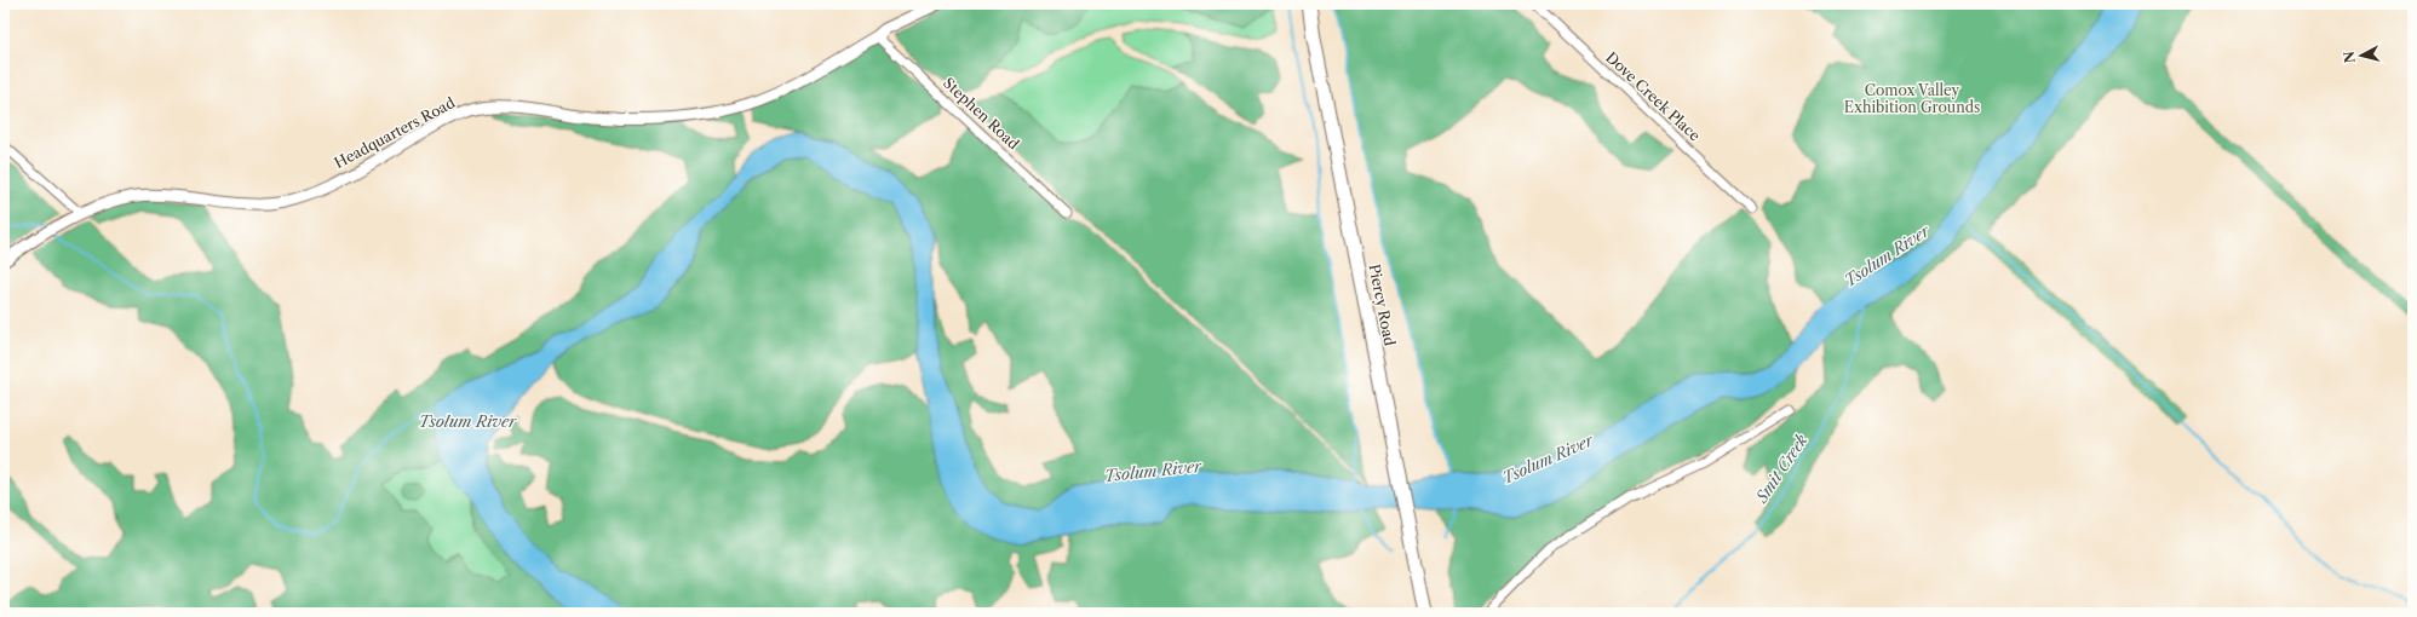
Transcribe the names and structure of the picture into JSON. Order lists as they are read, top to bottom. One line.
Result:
{"streets":{"main road":["Piercy Road"],"street":["Dove Creek Place","Stephen Road","Headquarters Road"]},"crossings":[["Stephen Road","Headquarters Road"]],"water":["Tsolum River","Smit Creek"],"parks":["Comox Valley Exhibition Grounds"],"north":"left"}
